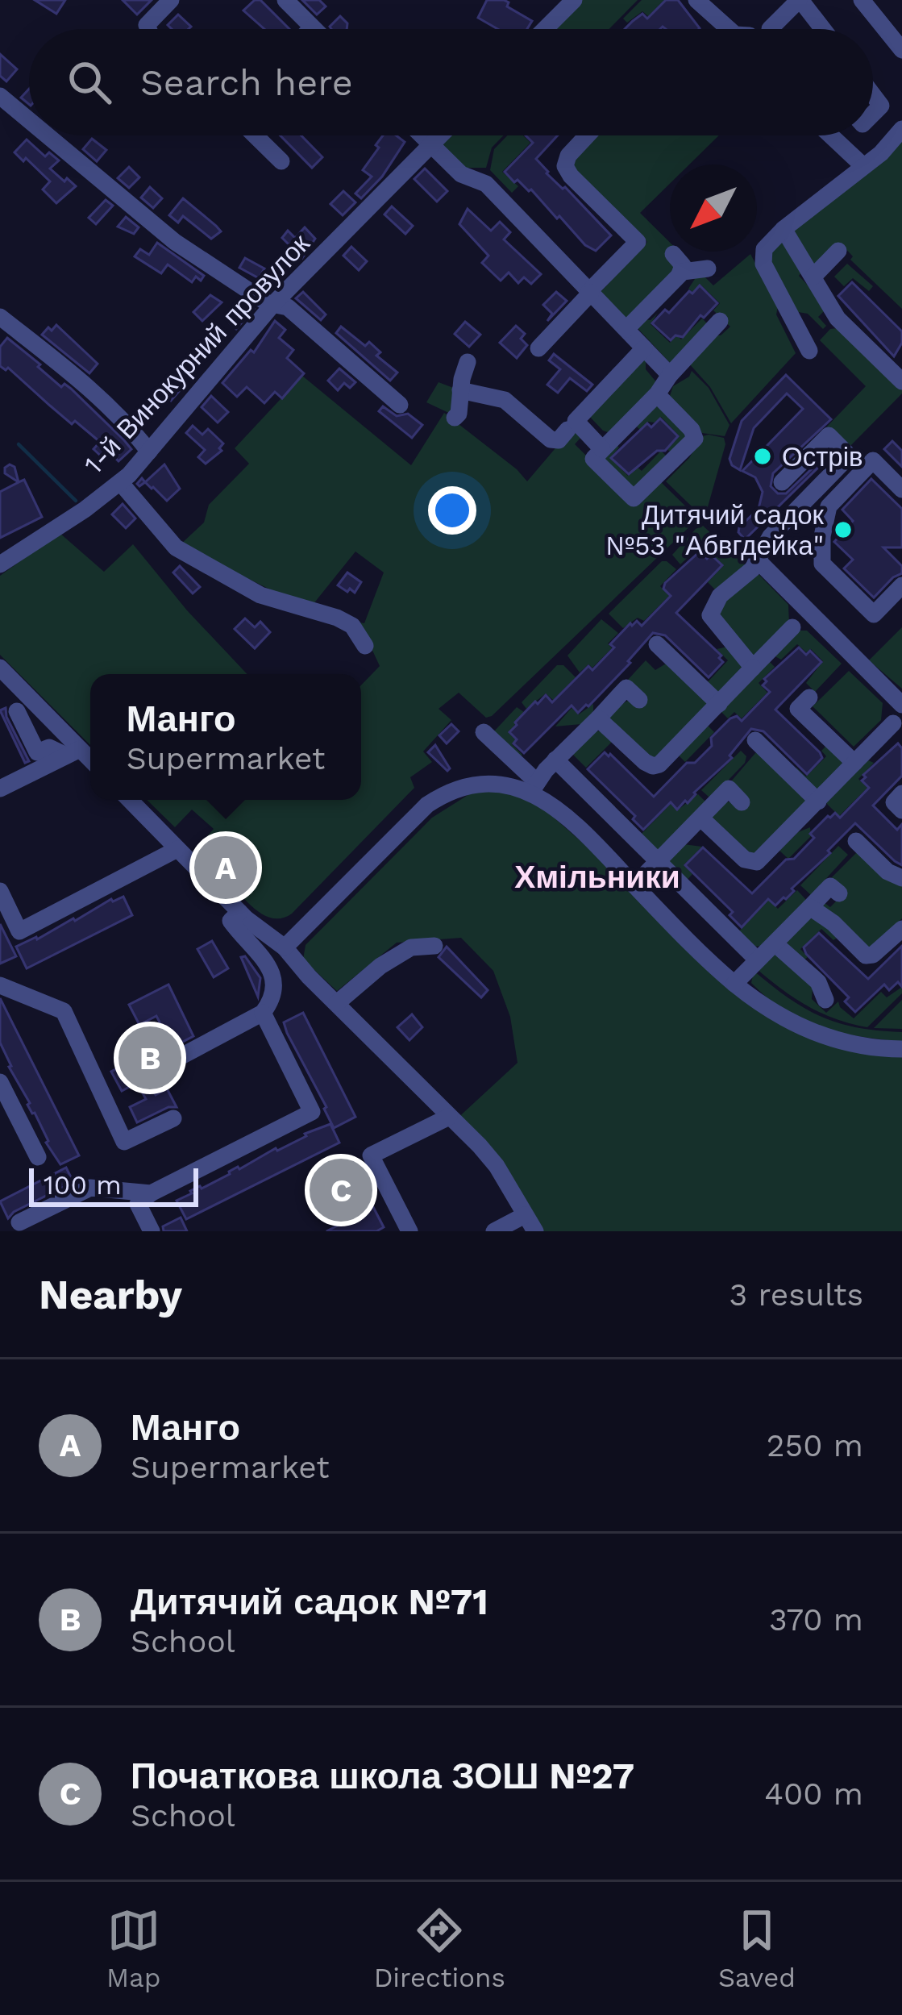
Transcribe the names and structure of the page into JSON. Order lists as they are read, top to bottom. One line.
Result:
{"streets":{"street":["1-й Винокурний провулок"]},"districts":["Хмільники"],"places":["Острів","Дитячий садок №53 \"Абвгдейка\""],"scale_bar":"100 m","north":"bottom left","page":{"search":"Search here","popup":["Манго","Supermarket"],"pins":["A","B","C"],"scale":"100 m","heading":["Nearby","3 results"],"list":[{"mark":"A","name":"Манго","note":"Supermarket","value":"250 m"},{"mark":"B","name":"Дитячий садок №71","note":"School","value":"370 m"},{"mark":"C","name":"Початкова школа ЗОШ №27","note":"School","value":"400 m"}],"nav":["Map","Directions","Saved"]}}
